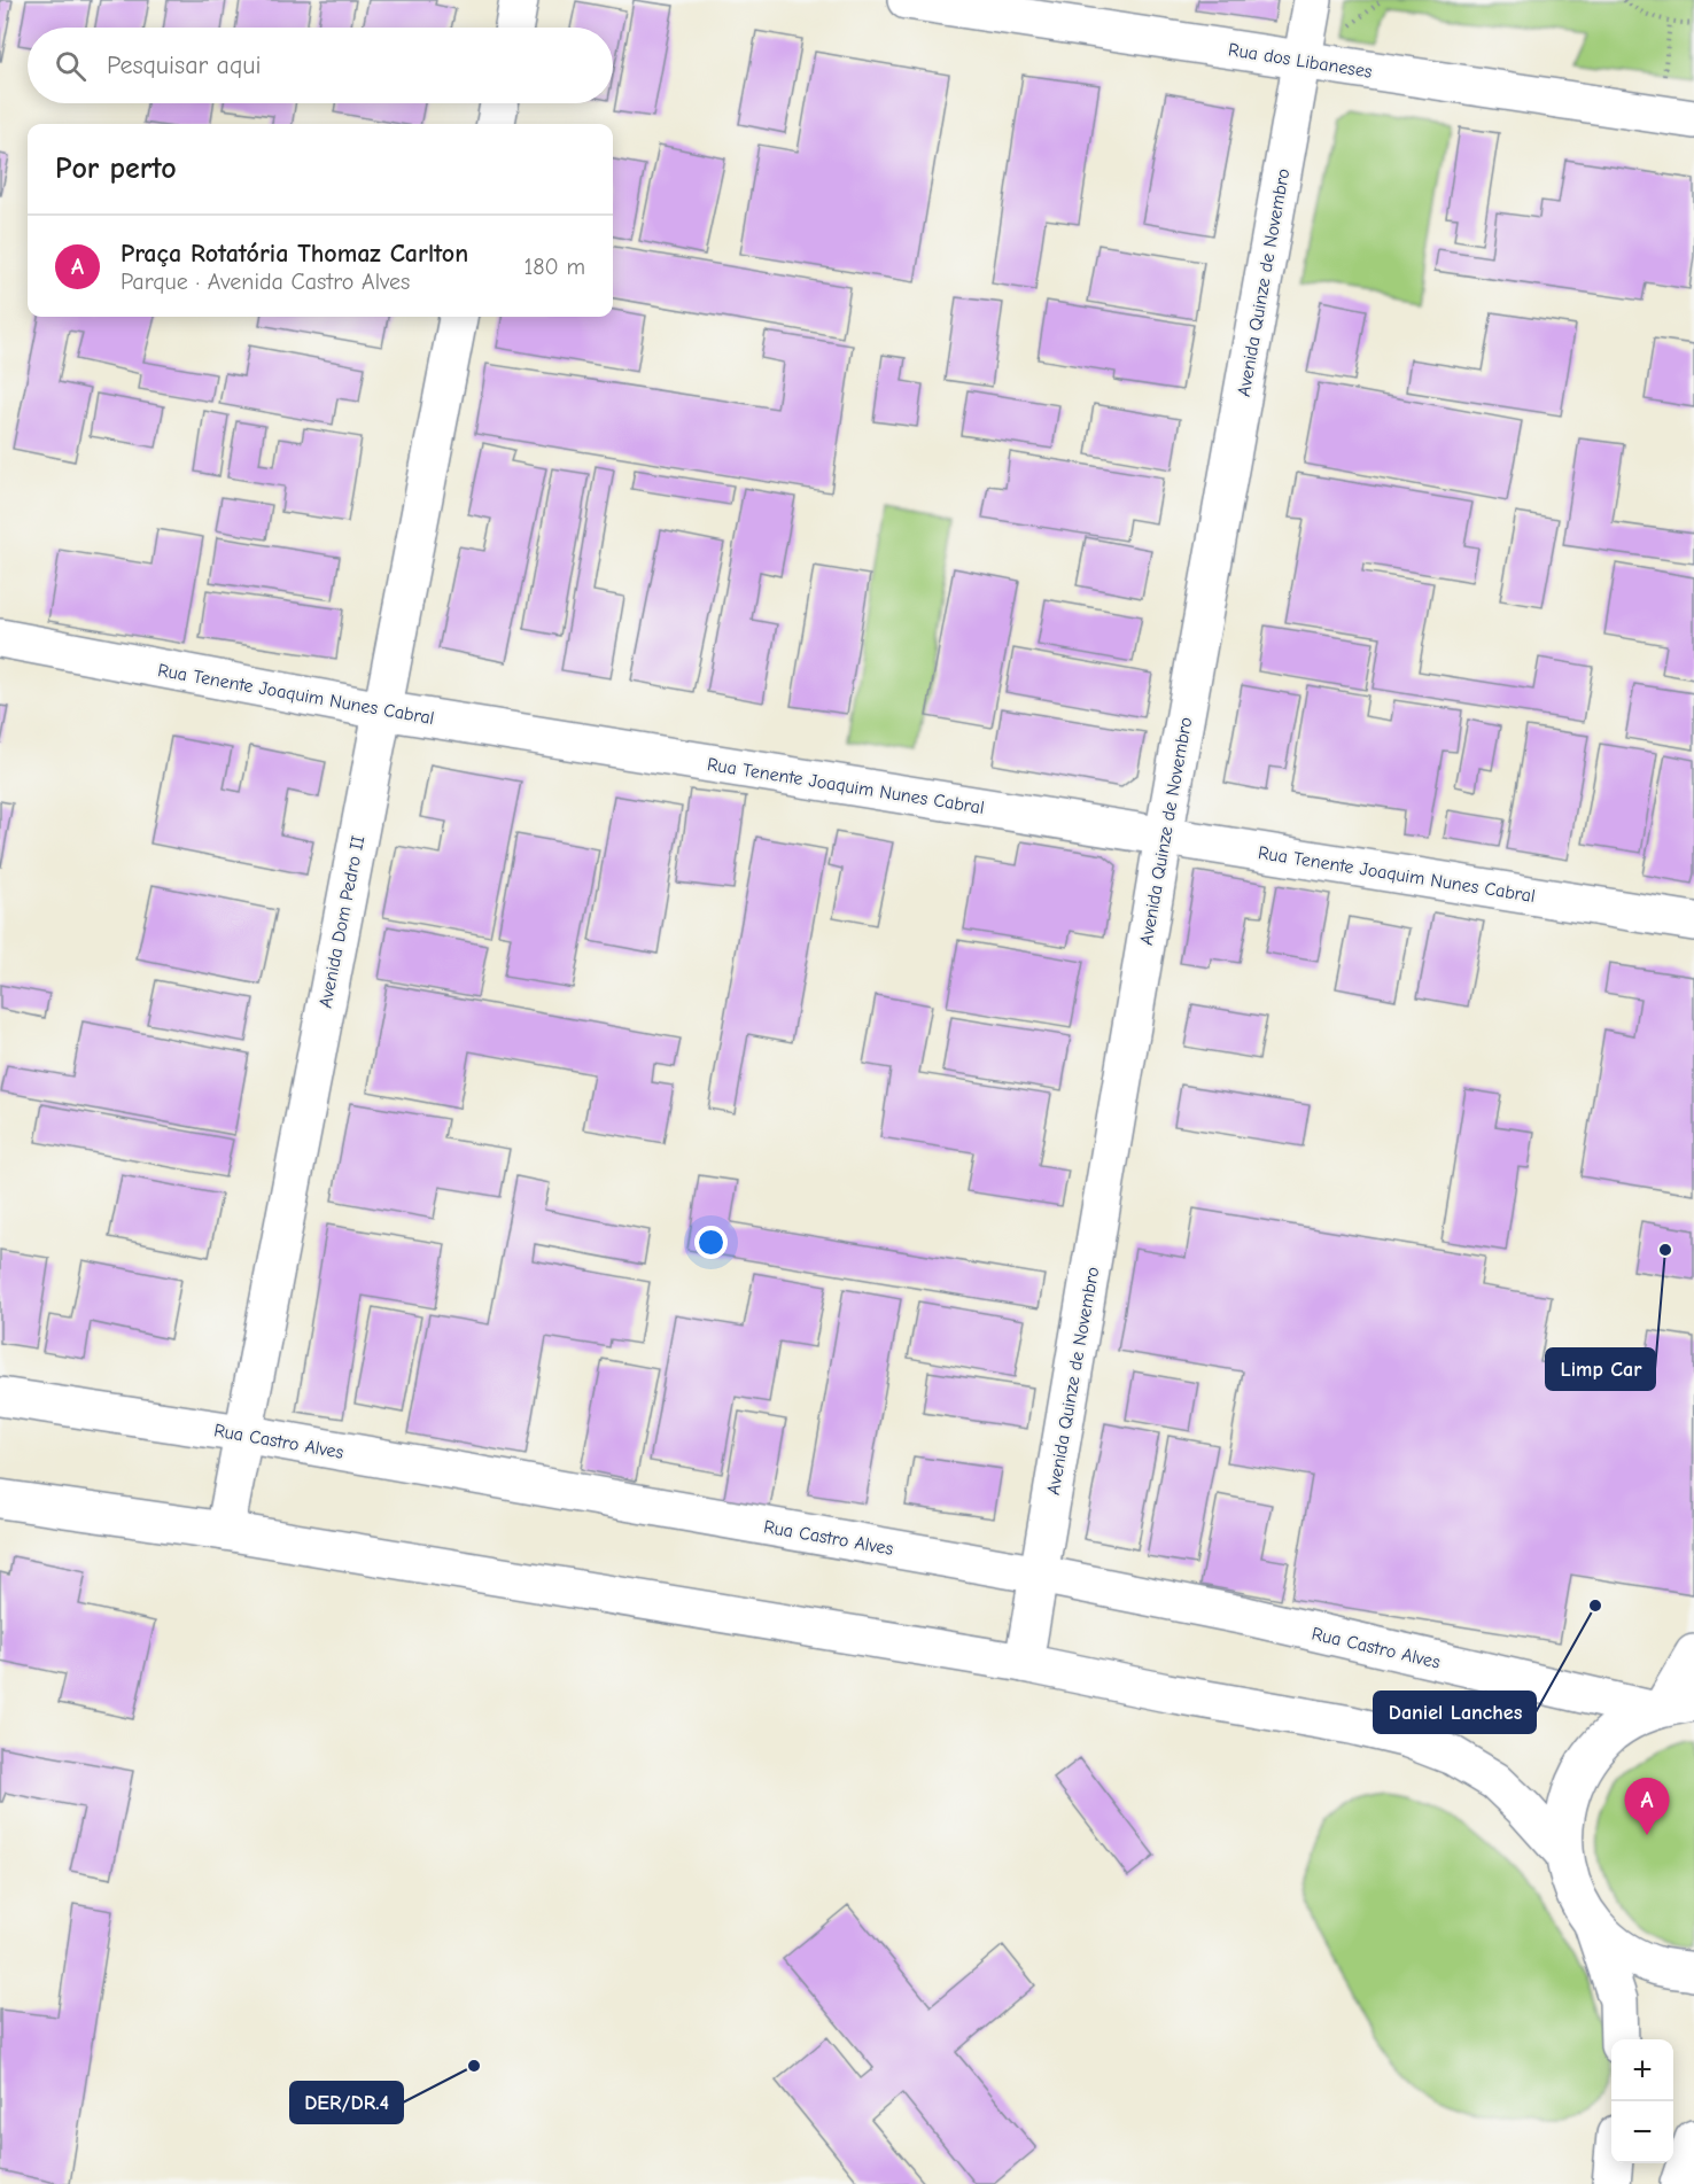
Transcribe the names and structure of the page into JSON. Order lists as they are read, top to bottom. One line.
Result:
{"streets":{"street":["Rua dos Libaneses","Avenida Quinze de Novembro","Rua Tenente Joaquim Nunes Cabral","Avenida Dom Pedro II","Rua Castro Alves"]},"crossings":[["Rua dos Libaneses","Avenida Quinze de Novembro"],["Avenida Quinze de Novembro","Rua Tenente Joaquim Nunes Cabral"],["Avenida Quinze de Novembro","Rua Castro Alves"],["Rua Tenente Joaquim Nunes Cabral","Avenida Dom Pedro II"],["Avenida Dom Pedro II","Rua Castro Alves"]],"places":["Limp Car","Daniel Lanches","DER/DR.4"],"page":{"search":"Pesquisar aqui","heading":"Por perto","list":[{"mark":"A","name":"Praça Rotatória Thomaz Carlton","note":"Parque · Avenida Castro Alves","value":"180 m"}],"pins":"A","map_buttons":["+","−"]}}
